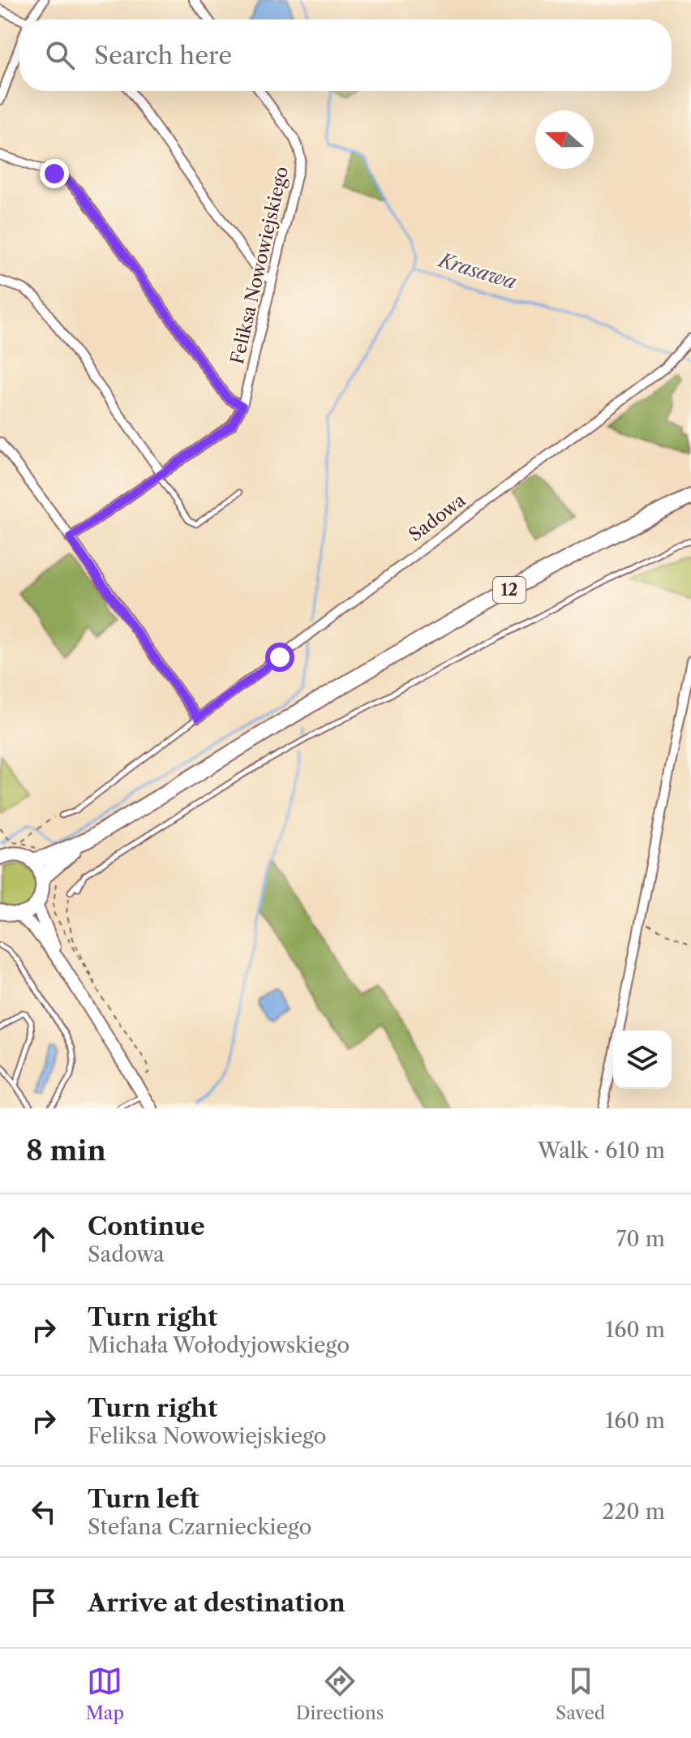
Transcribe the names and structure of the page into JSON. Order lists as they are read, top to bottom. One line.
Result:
{"streets":{"highway":["12"],"street":["Feliksa Nowowiejskiego","Sadowa"]},"water":["Krasawa"],"north":"left","page":{"search":"Search here","heading":["8 min","Walk · 610 m"],"list":[["Continue","Sadowa","70 m"],["Turn right","Michała Wołodyjowskiego","160 m"],["Turn right","Feliksa Nowowiejskiego","160 m"],["Turn left","Stefana Czarnieckiego","220 m"],"Arrive at destination"],"nav":["Map","Directions","Saved"]}}
